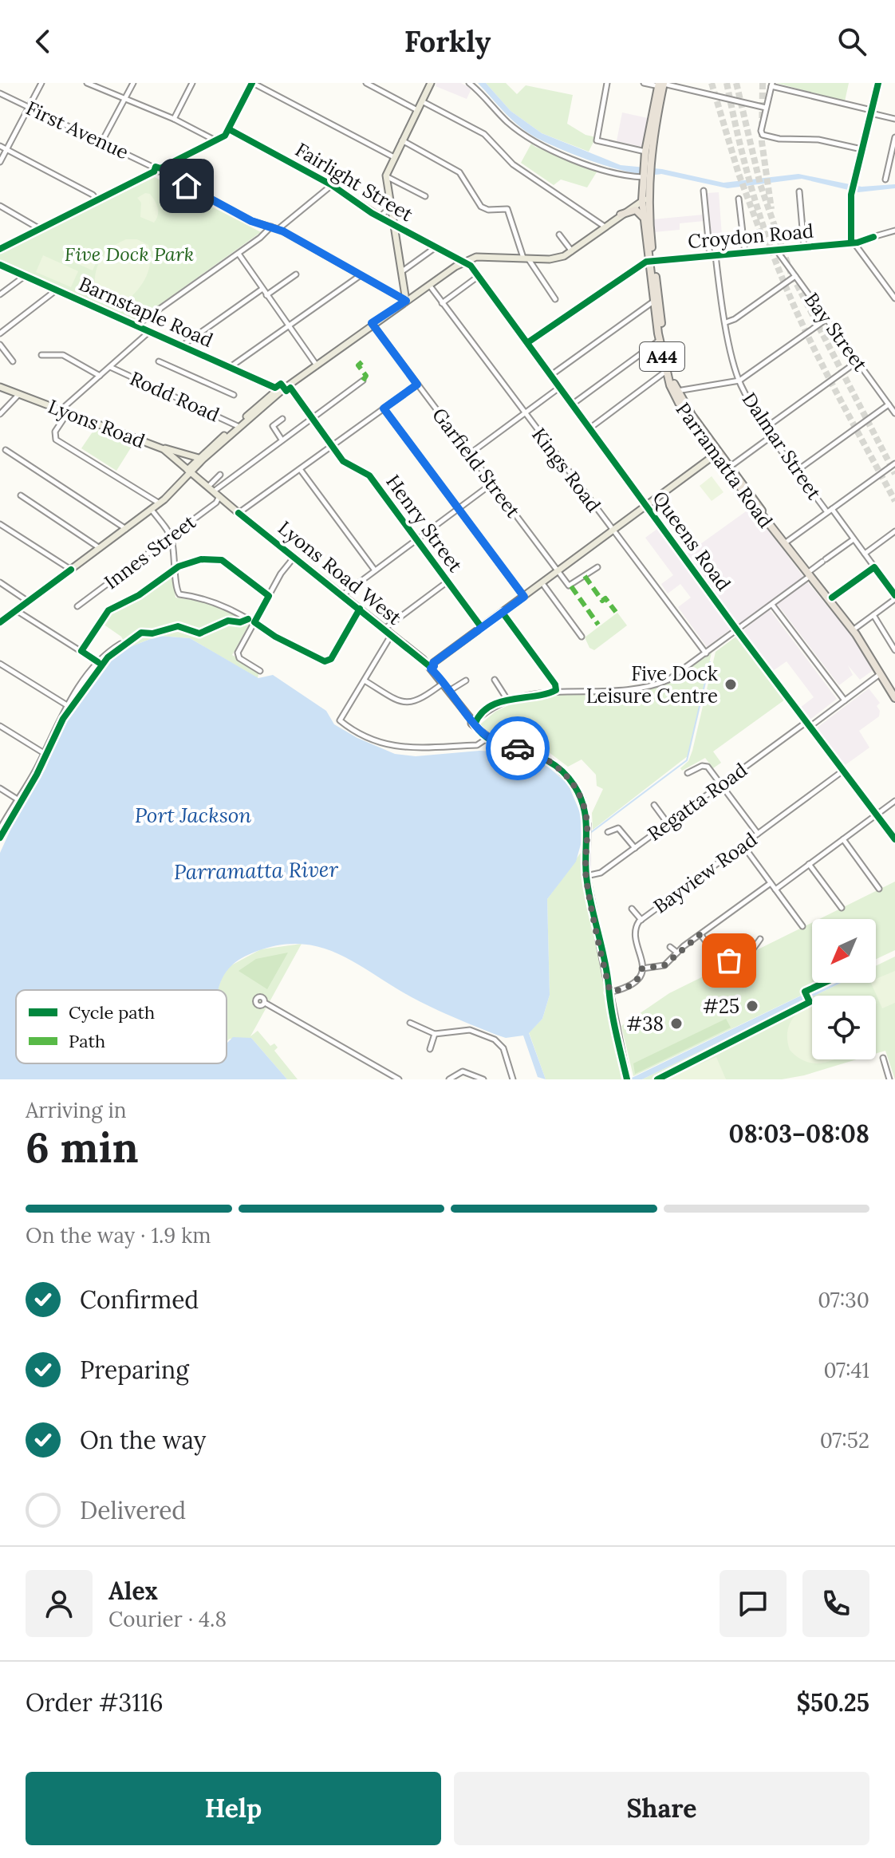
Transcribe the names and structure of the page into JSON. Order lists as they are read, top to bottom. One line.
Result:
{"streets":{"highway":["A44","Parramatta Road"],"main road":["Fairlight Street","Lyons Road","Queens Road","Lyons Road West"],"street":["First Avenue","Croydon Road","Barnstaple Road","Bay Street","Rodd Road","Dalmar Street","Garfield Street","Kings Road","Henry Street","Innes Street","Regatta Road","Bayview Road"]},"crossings":[["Fairlight Street","Queens Road"],["Croydon Road","Bay Street"],["Croydon Road","Dalmar Street"],["Croydon Road","Parramatta Road"],["Lyons Road","Lyons Road West"],["Parramatta Road","Regatta Road"],["Queens Road","Regatta Road"],["Queens Road","Bayview Road"],["Innes Street","Lyons Road West"]],"water":["Port Jackson","Parramatta River"],"parks":["Five Dock Park"],"places":["Five Dock Leisure Centre","#25","#38"],"legend":["Cycle path","Path"],"north":"bottom left","page":{"header":"Forkly","heading":["6 min","Arriving in","08:03–08:08"],"panel":["Alex","Courier · 4.8","Order #3116","$50.25"],"bar":"On the way · 1.9 km","list":[["Confirmed","07:30"],["Preparing","07:41"],["On the way","07:52"],"Delivered"],"buttons":["Help","Share"]}}
